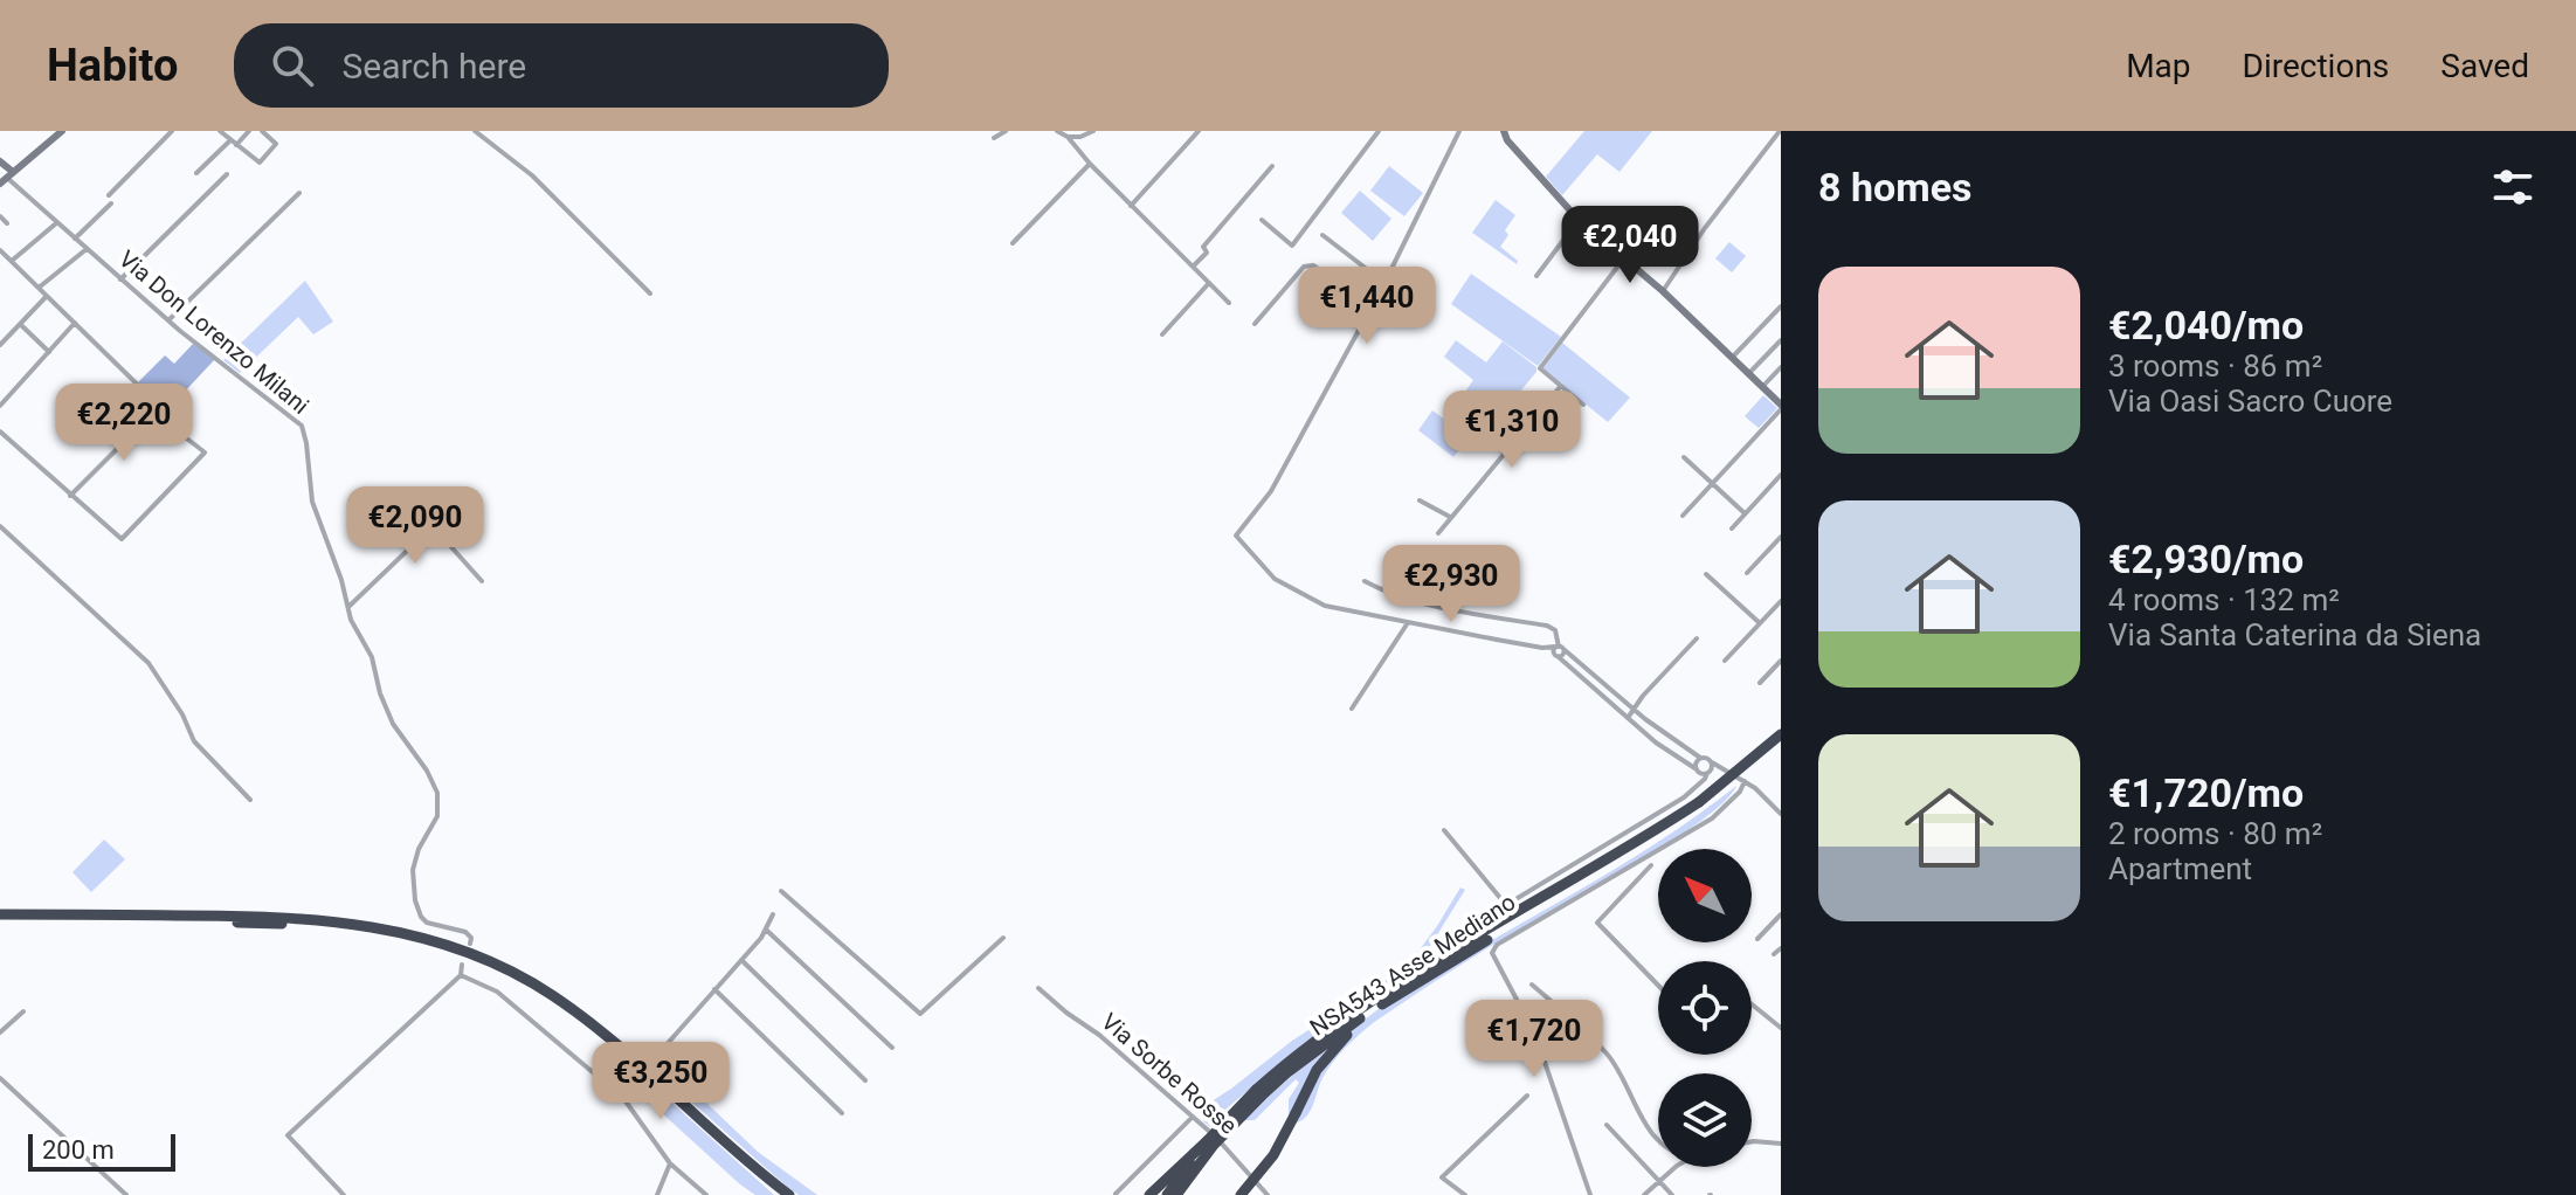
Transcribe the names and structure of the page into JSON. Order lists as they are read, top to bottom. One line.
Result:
{"streets":{"highway":["NSA543 Asse Mediano"],"street":["Via Don Lorenzo Milani","Via Sorbe Rosse"]},"scale_bar":"200 m","north":"top left","page":{"header":"Habito","search":"Search here","nav":["Map","Directions","Saved"],"heading":"8 homes","price":["€2,040","€1,440","€2,220","€1,310","€2,090","€2,930","€1,720","€3,250"],"list":[{"name":"€2,040/mo","note":"3 rooms · 86 m² · Via Oasi Sacro Cuore"},{"name":"€2,930/mo","note":"4 rooms · 132 m² · Via Santa Caterina da Siena"},{"name":"€1,720/mo","note":"2 rooms · 80 m² · Apartment"}],"scale":"200 m"}}
